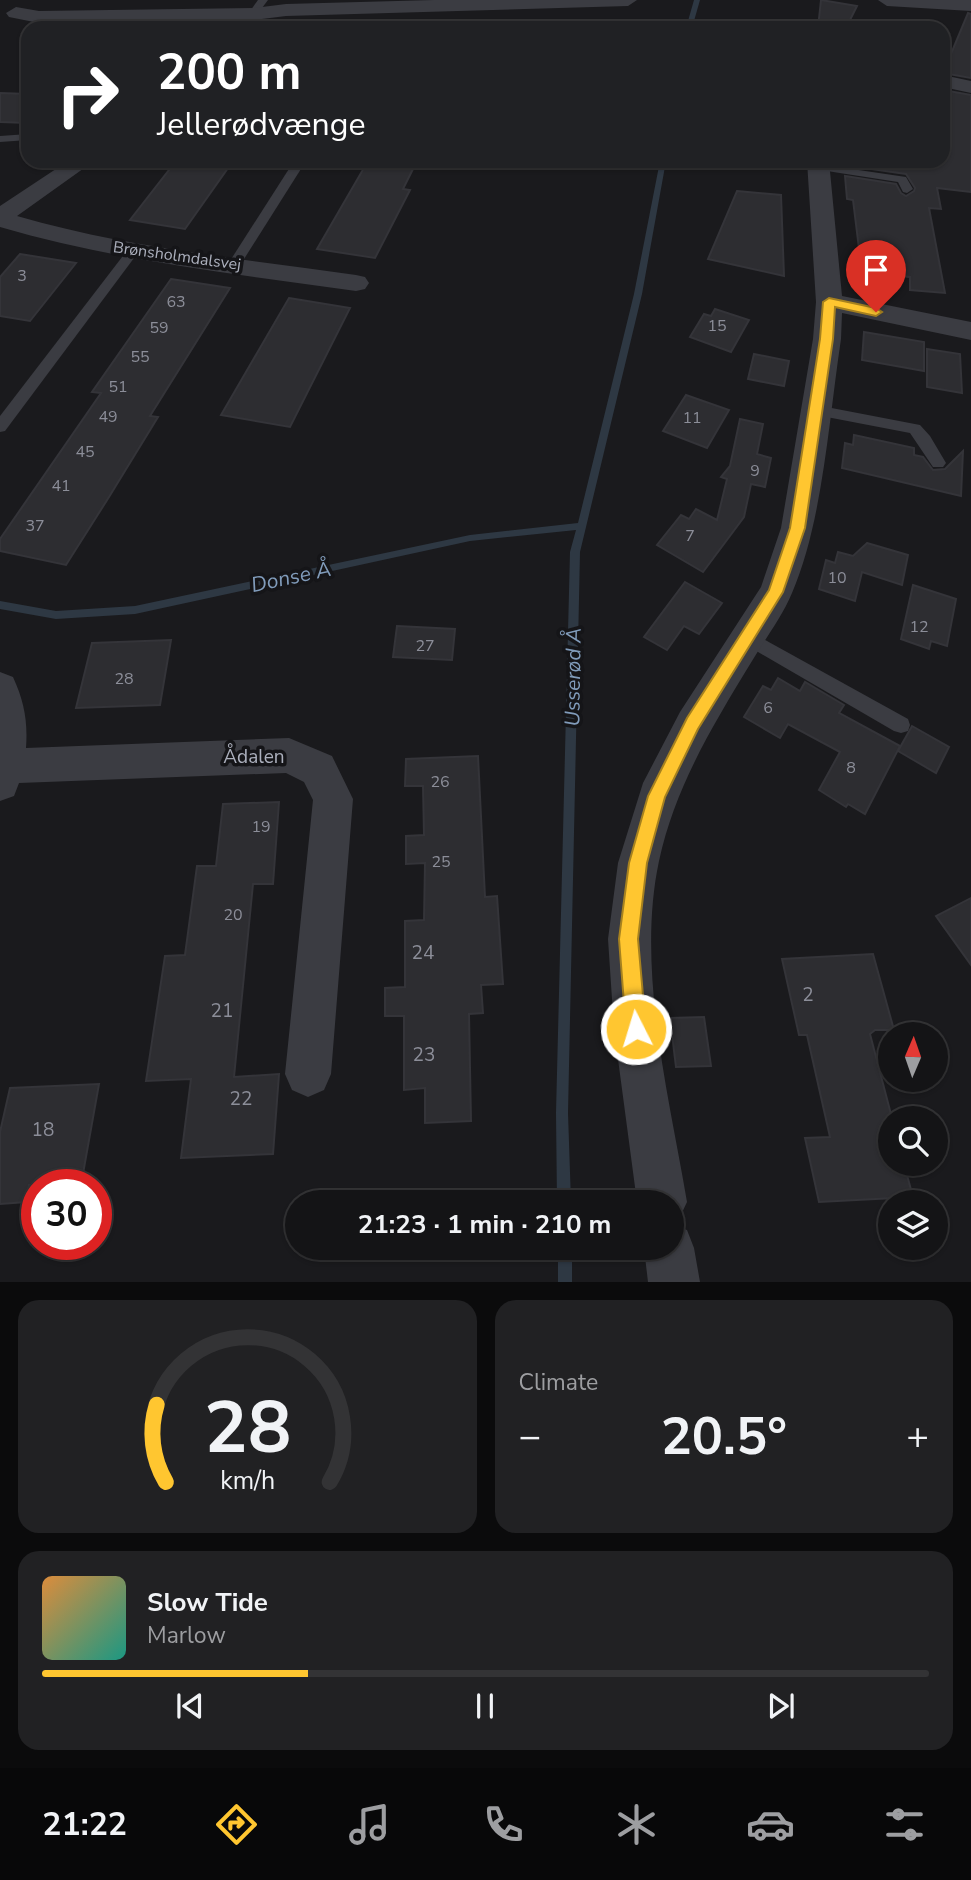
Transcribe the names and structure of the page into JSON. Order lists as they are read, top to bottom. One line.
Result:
{"streets":{"street":["Brønsholmdalsvej","Ådalen"]},"water":["Donse Å","Usserød Å"],"house_numbers":["3","63","15","59","55","51","49","11","45","9","41","37","7","10","12","27","28","6","8","26","19","25","20","24","2","21","23","22","18"],"north":"top","page":{"turn":["200 m","Jellerødvænge"],"limit":"30","trip":"21:23 · 1 min · 210 m","tile":"Climate","heat":["−","20.5°","+"],"song":["Slow Tide","Marlow"],"tabs":"21:22","gauge":["28","km/h"]}}
